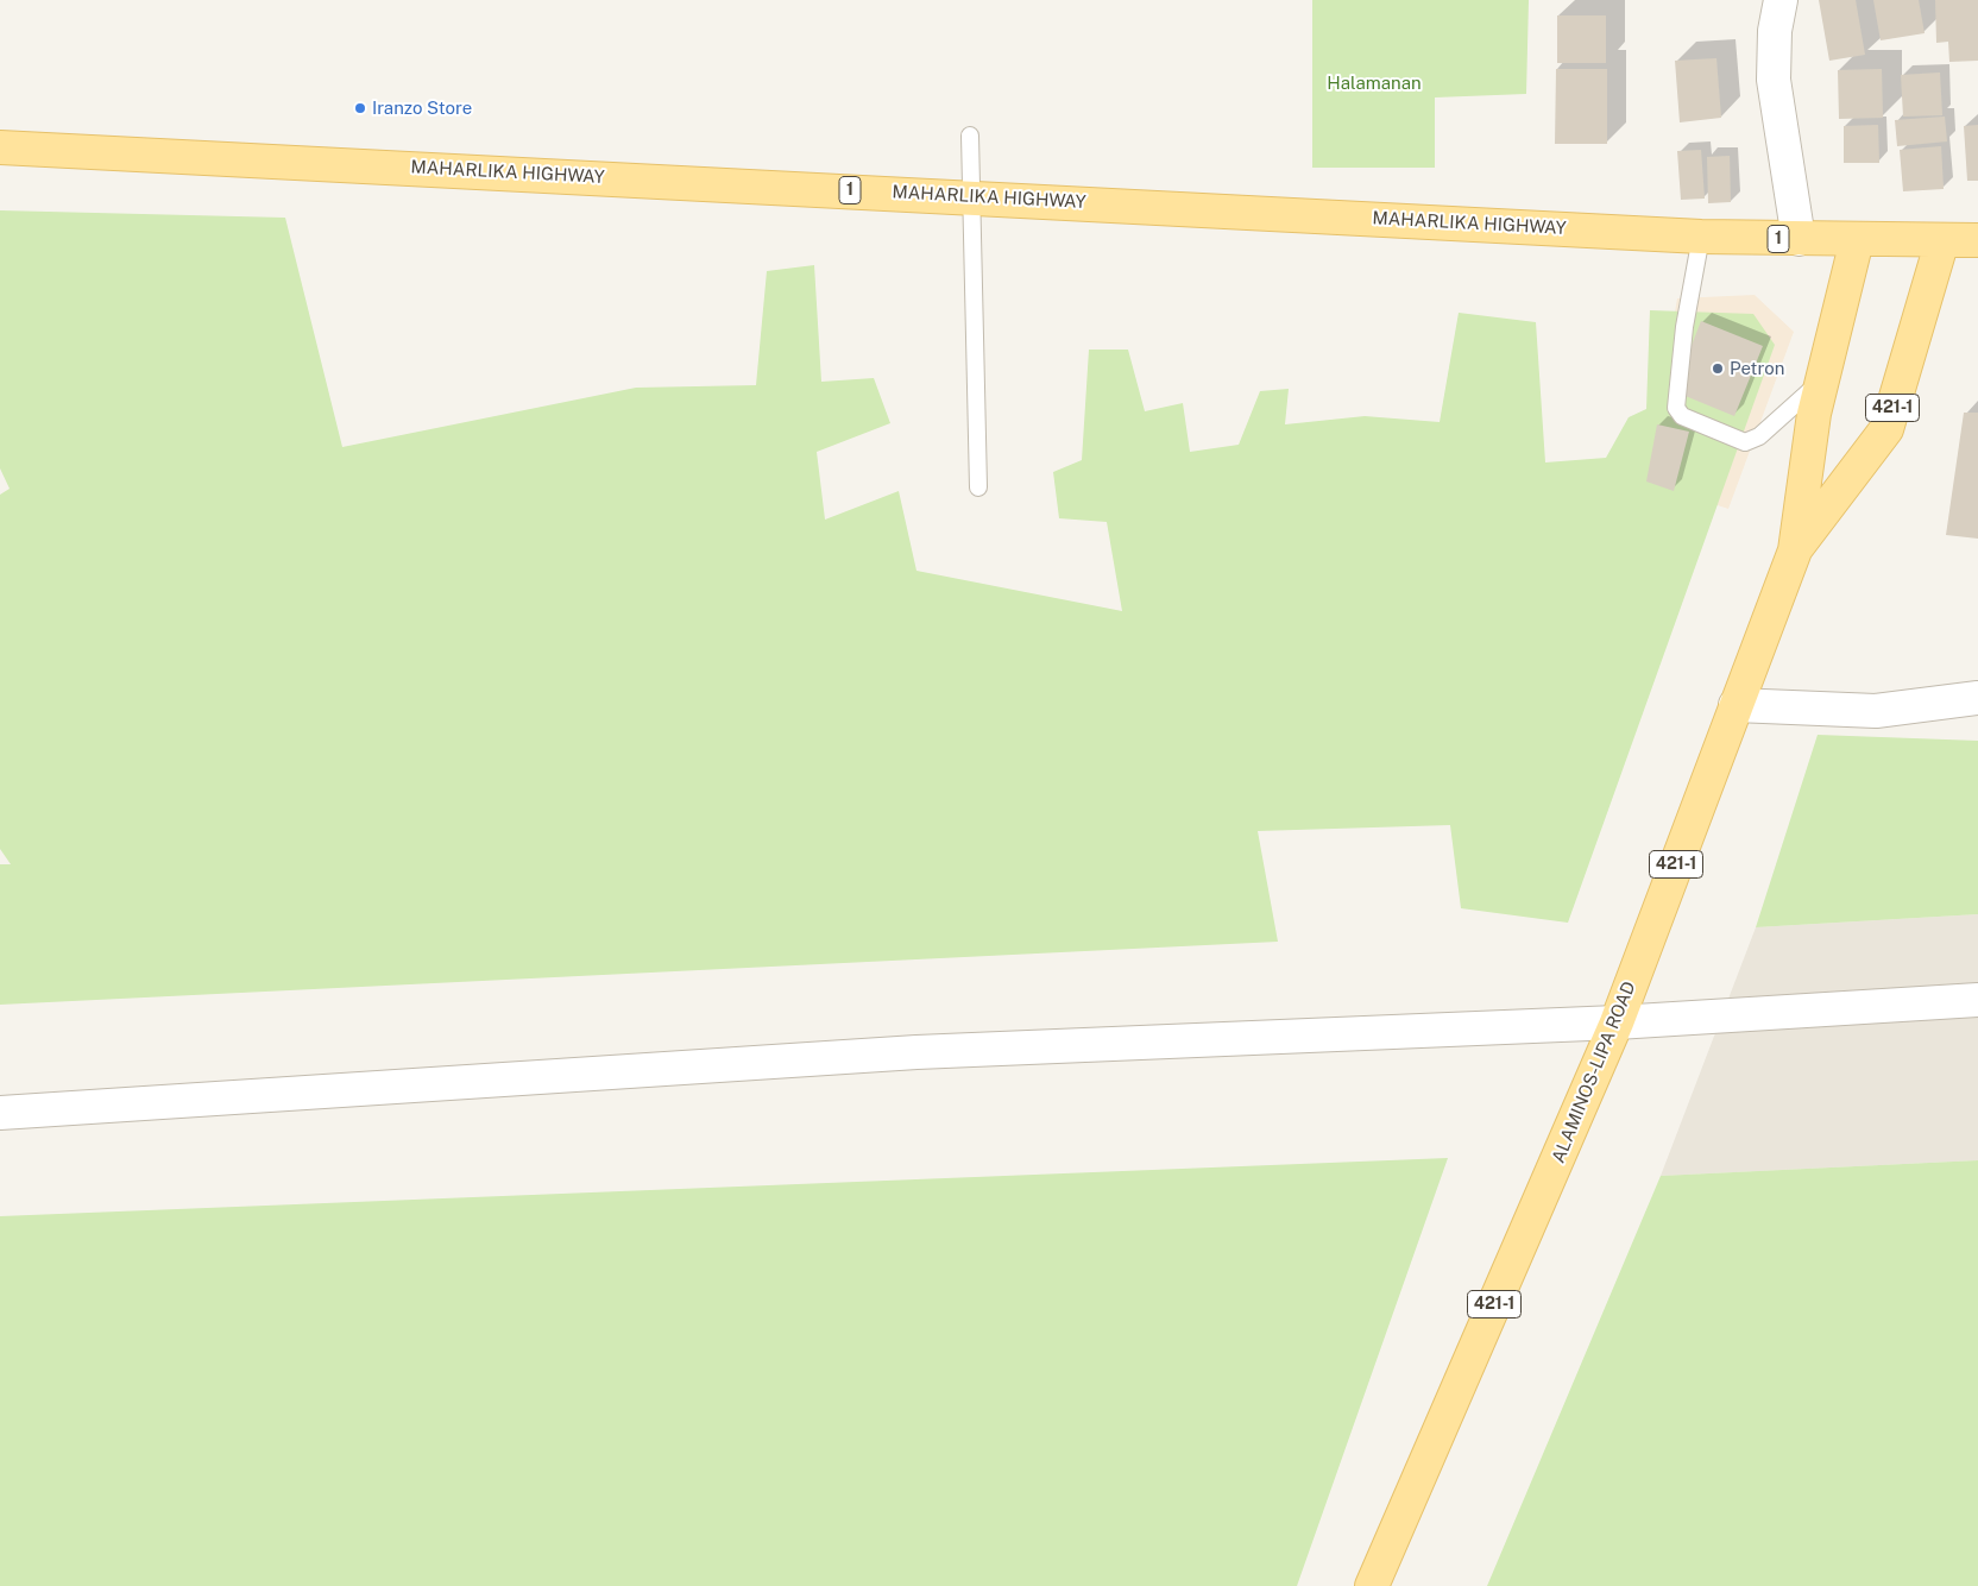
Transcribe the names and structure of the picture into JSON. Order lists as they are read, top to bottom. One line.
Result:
{"streets":{"main road":["MAHARLIKA HIGHWAY","1","421-1","ALAMINOS-LIPA ROAD"]},"crossings":[["MAHARLIKA HIGHWAY","ALAMINOS-LIPA ROAD"]],"parks":["Halamanan"],"places":["Iranzo Store","Petron"]}
